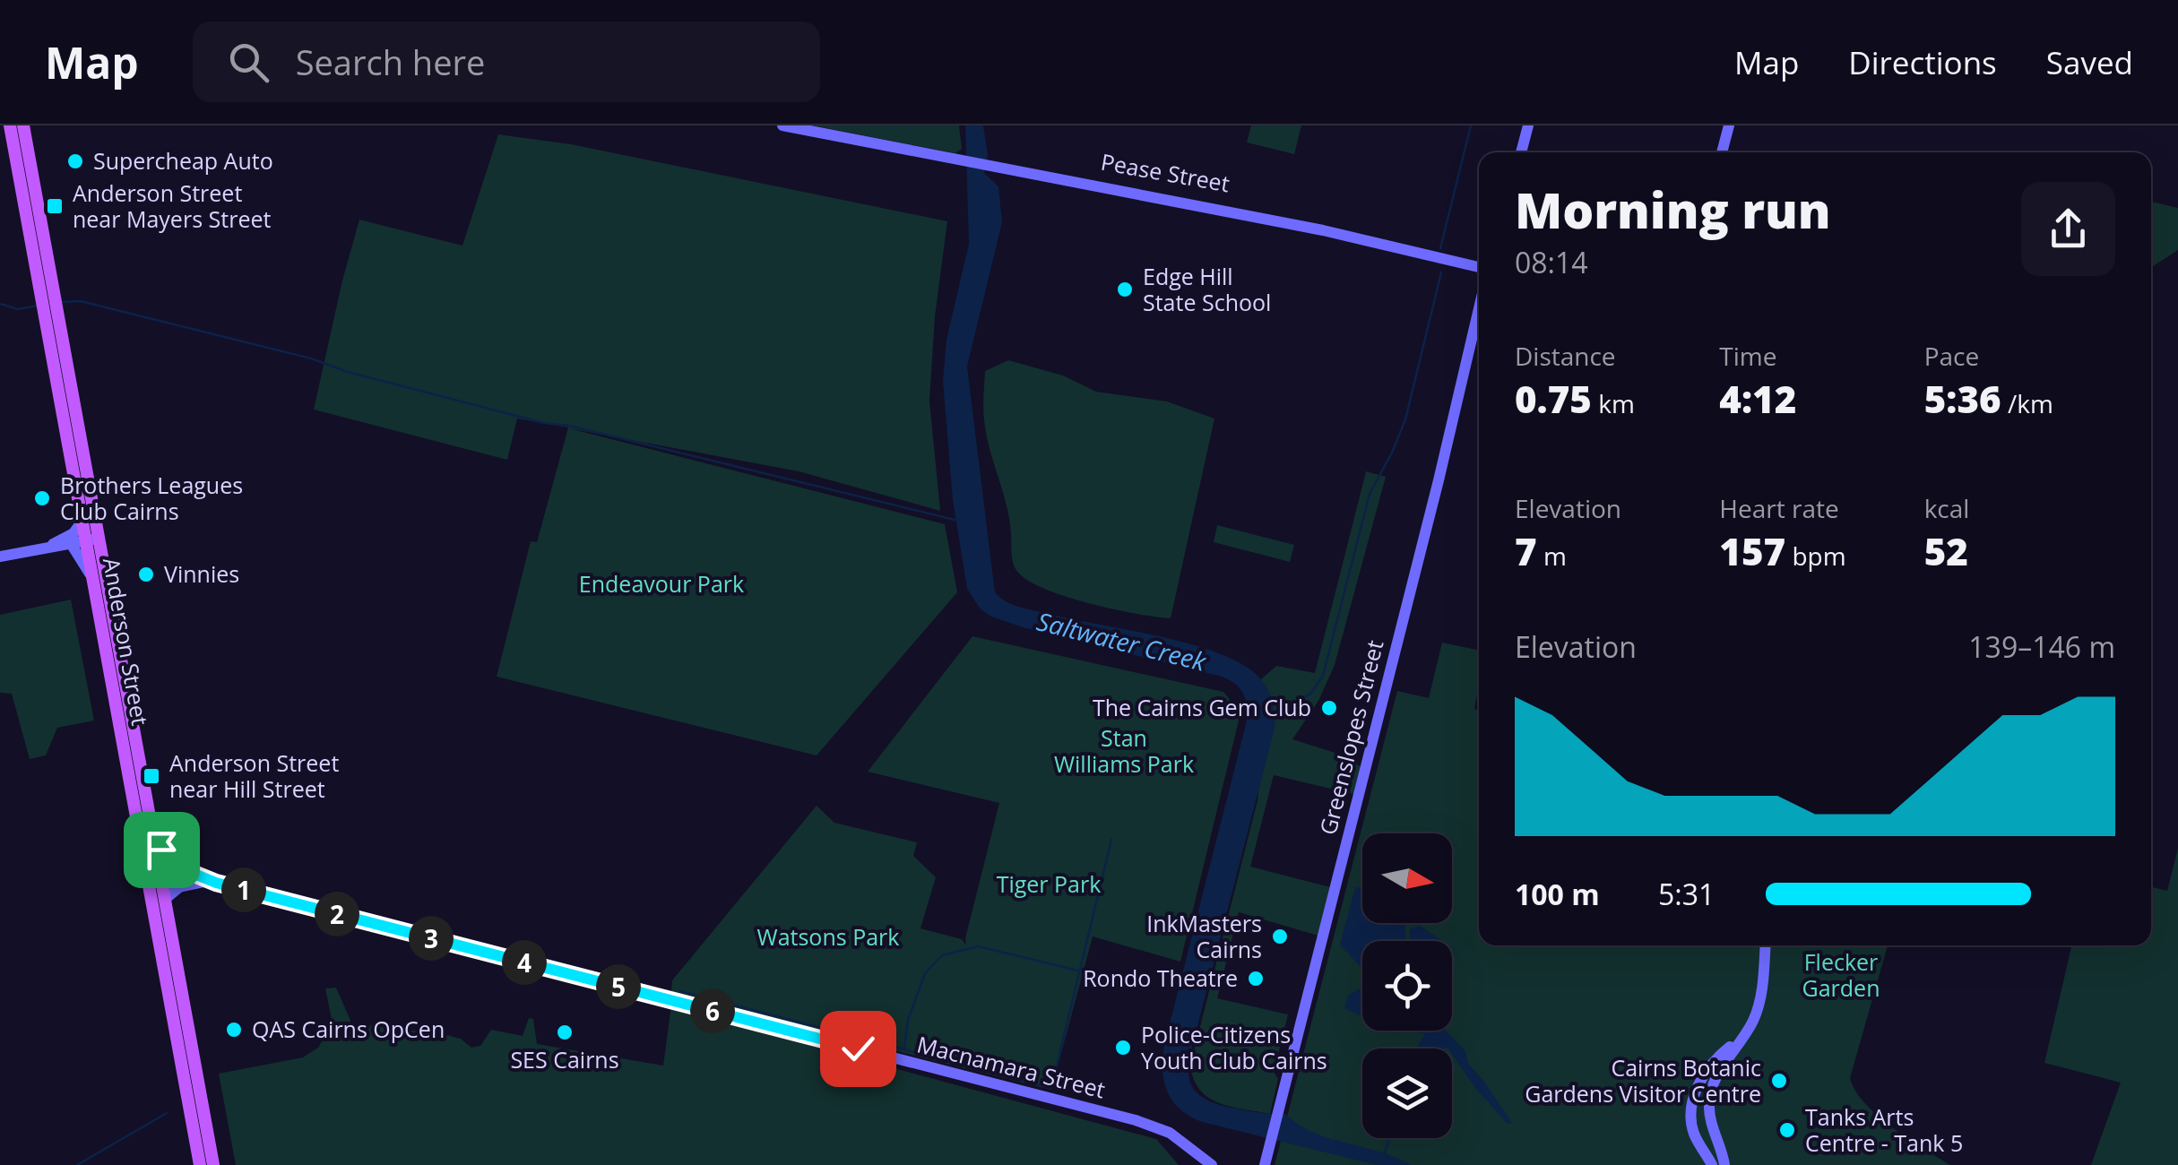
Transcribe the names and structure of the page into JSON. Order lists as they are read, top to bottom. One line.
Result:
{"streets":{"main road":["Anderson Street"],"street":["Pease Street","Greenslopes Street","Macnamara Street"]},"crossings":[["Anderson Street","Macnamara Street"]],"water":["Saltwater Creek"],"parks":["Endeavour Park","Stan Williams Park","Tiger Park","Watsons Park","Flecker Garden"],"places":{"other":["Supercheap Auto","Edge Hill State School","Brothers Leagues Club Cairns","Vinnies","The Cairns Gem Club","InkMasters Cairns","Rondo Theatre","QAS Cairns OpCen","SES Cairns","Police-Citizens Youth Club Cairns","Cairns Botanic Gardens Visitor Centre","Tanks Arts Centre - Tank 5"],"transit":["Anderson Street near Mayers Street","Anderson Street near Hill Street"]},"north":"right","page":{"header":"Map","search":"Search here","nav":["Map","Directions","Saved"],"heading":["Morning run","08:14"],"stats":[["Distance","0.75 km"],["Time","4:12"],["Pace","5:36 /km"],["Elevation","7 m"],["Heart rate","157 bpm"],["kcal","52"]],"chart":["Elevation","139–146 m"],"list":[{"name":"100 m","note":"5:31"}],"pins":["1","2","3","4","5","6"]}}
